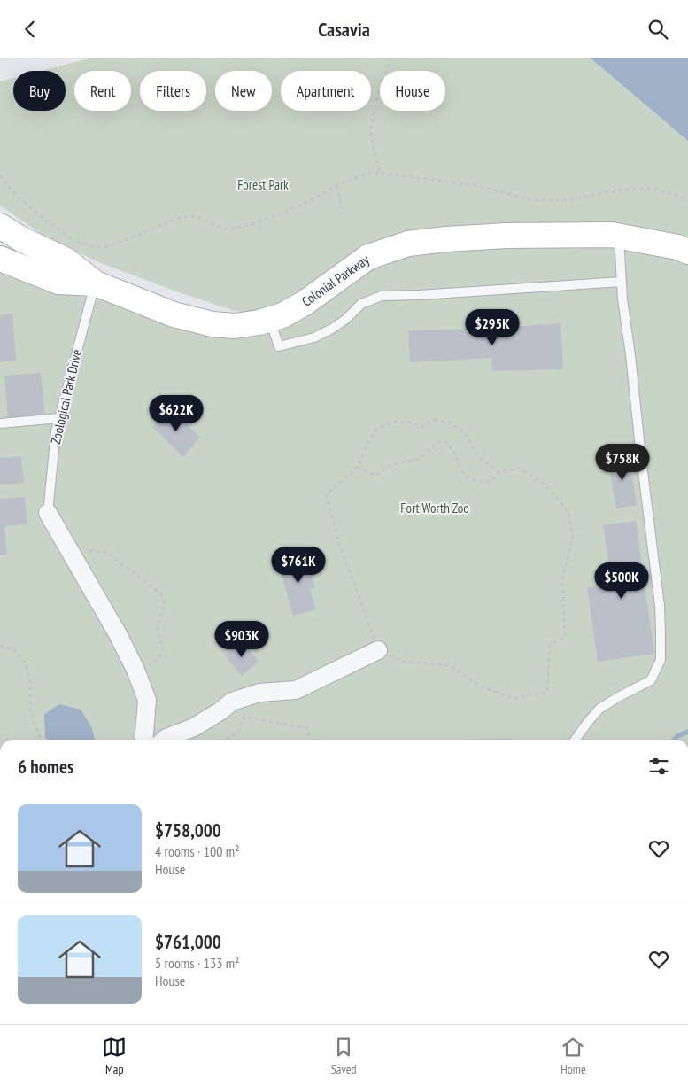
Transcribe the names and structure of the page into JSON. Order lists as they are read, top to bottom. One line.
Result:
{"streets":{"street":["Colonial Parkway"],"lane":["Zoological Park Drive"]},"crossings":[["Colonial Parkway","Zoological Park Drive"]],"parks":["Forest Park","Fort Worth Zoo"],"page":{"header":"Casavia","chip":["Buy","Rent","Filters","New","Apartment","House"],"price":["$295K","$622K","$758K","$761K","$500K","$903K"],"heading":"6 homes","list":[{"name":"$758,000","note":"4 rooms · 100 m² · House"},{"name":"$761,000","note":"5 rooms · 133 m² · House"}],"tabs":["Map","Saved","Home"]}}
